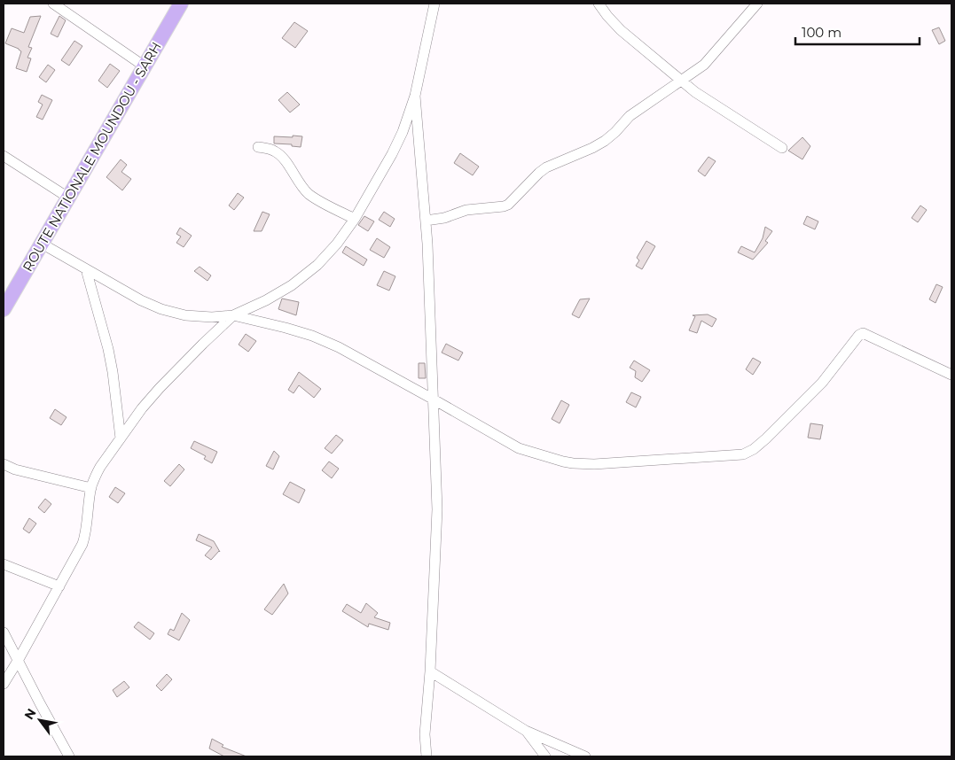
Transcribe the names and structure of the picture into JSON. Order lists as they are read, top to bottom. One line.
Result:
{"streets":{"highway":["ROUTE NATIONALE MOUNDOU - SARH"]},"scale_bar":"100 m","north":"top left"}
